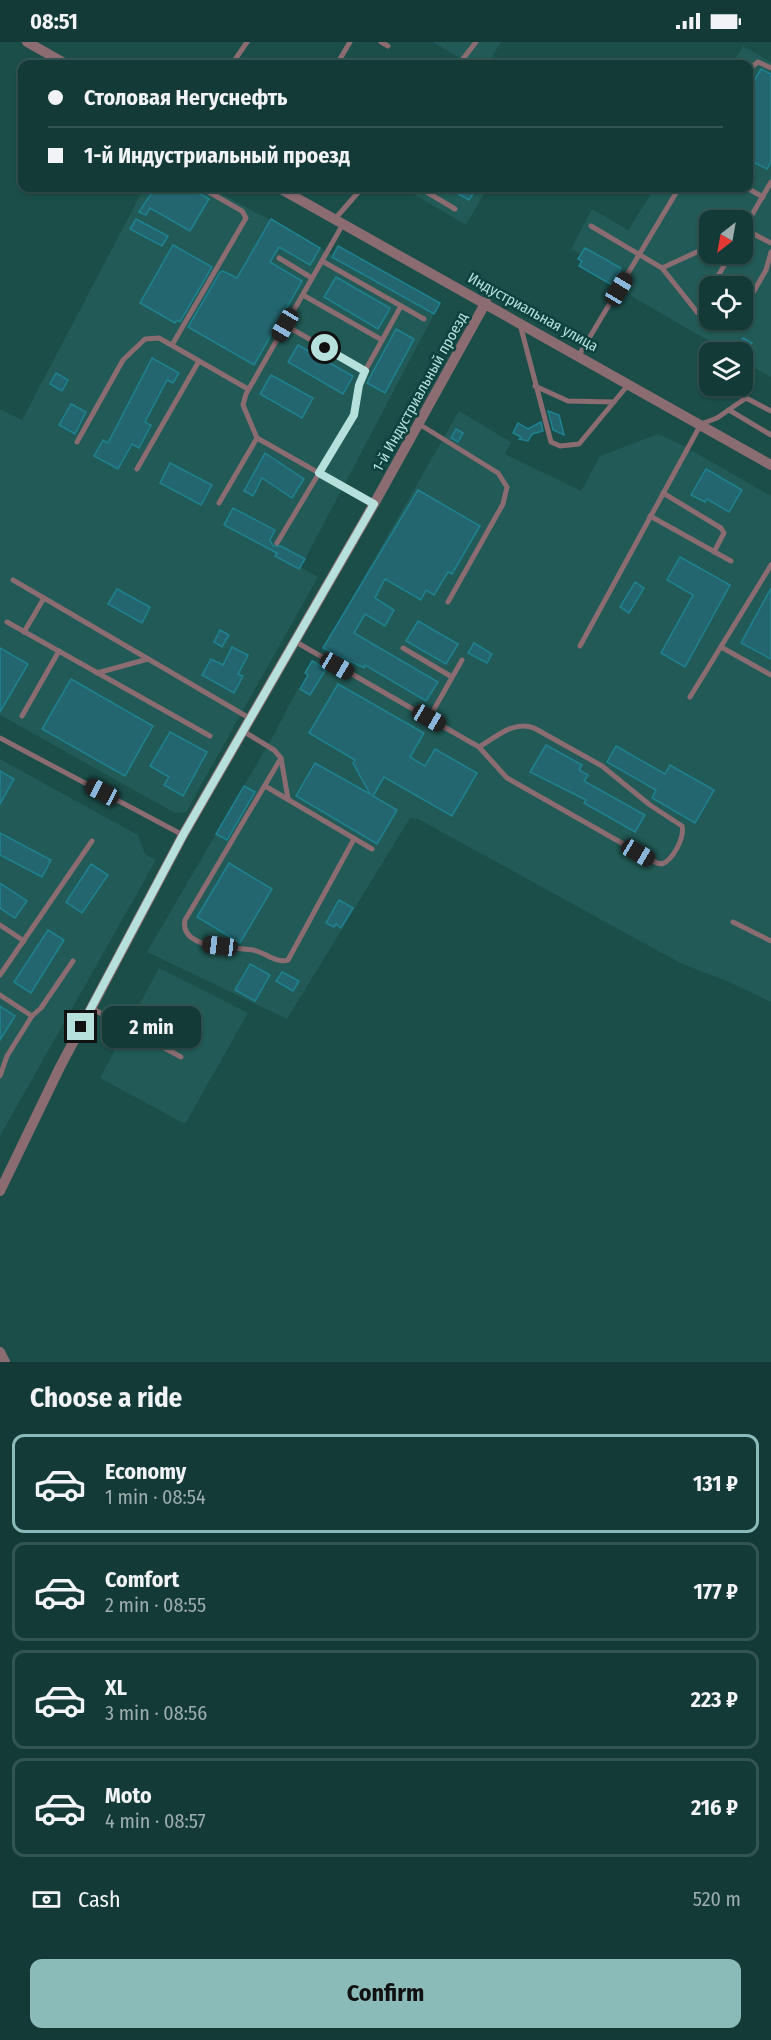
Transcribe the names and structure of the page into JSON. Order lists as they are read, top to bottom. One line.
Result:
{"streets":{"street":["Индустриальная улица","1-й Индустриальный проезд"]},"crossings":[["Индустриальная улица","1-й Индустриальный проезд"]],"north":"bottom left","page":{"status":"08:51","banner":["Столовая Негуснефть","1-й Индустриальный проезд"],"bubble":"2 min","heading":"Choose a ride","list":[{"name":"Economy","note":"1 min · 08:54","value":"131 ₽"},{"name":"Comfort","note":"2 min · 08:55","value":"177 ₽"},{"name":"XL","note":"3 min · 08:56","value":"223 ₽"},{"name":"Moto","note":"4 min · 08:57","value":"216 ₽"}],"pay":["Cash","520 m"],"buttons":"Confirm"}}
